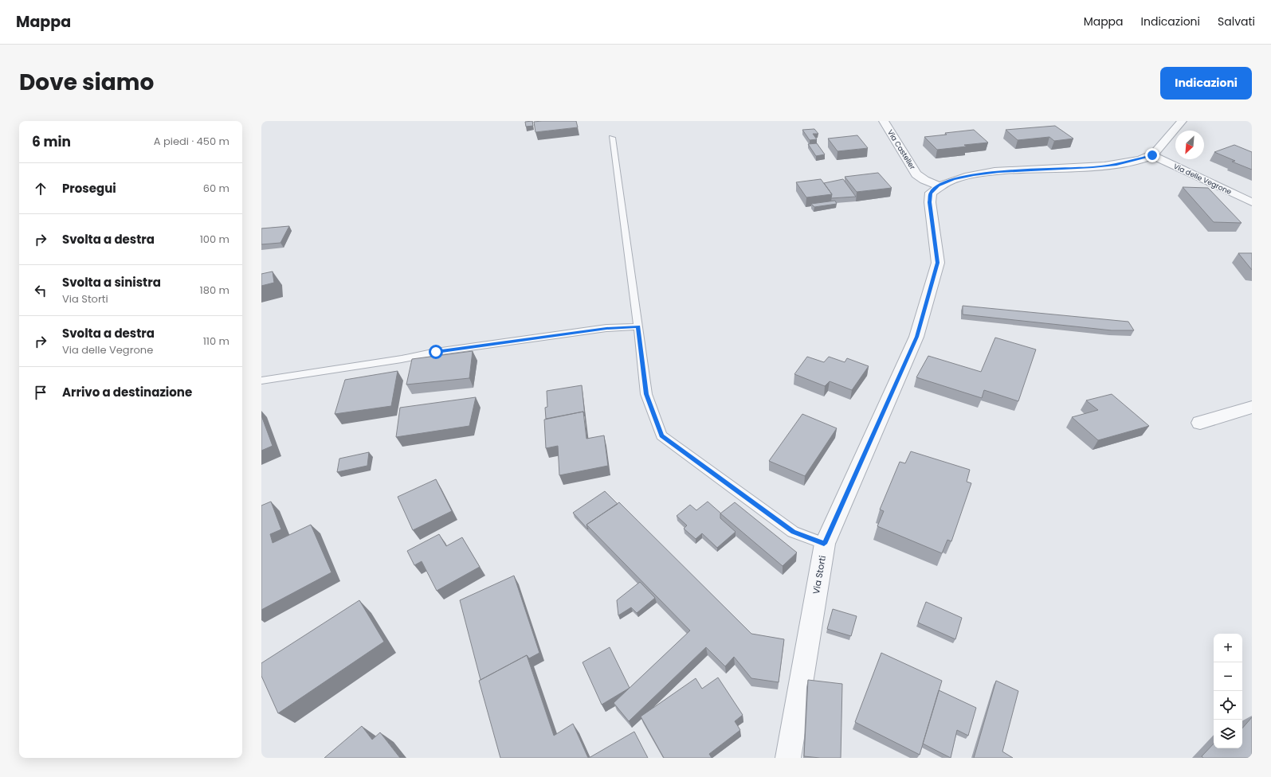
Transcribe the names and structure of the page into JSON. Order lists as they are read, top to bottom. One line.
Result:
{"streets":{"street":["Via Casteller","Via delle Vegrone","Via Storti"]},"crossings":[["Via Casteller","Via Storti"]],"north":"bottom left","page":{"header":"Mappa","nav":["Mappa","Indicazioni","Salvati"],"title":"Dove siamo","buttons":"Indicazioni","heading":["6 min","A piedi · 450 m"],"list":[["Prosegui","60 m"],["Svolta a destra","100 m"],["Svolta a sinistra","Via Storti","180 m"],["Svolta a destra","Via delle Vegrone","110 m"],"Arrivo a destinazione"],"map_buttons":["+","−"]}}
